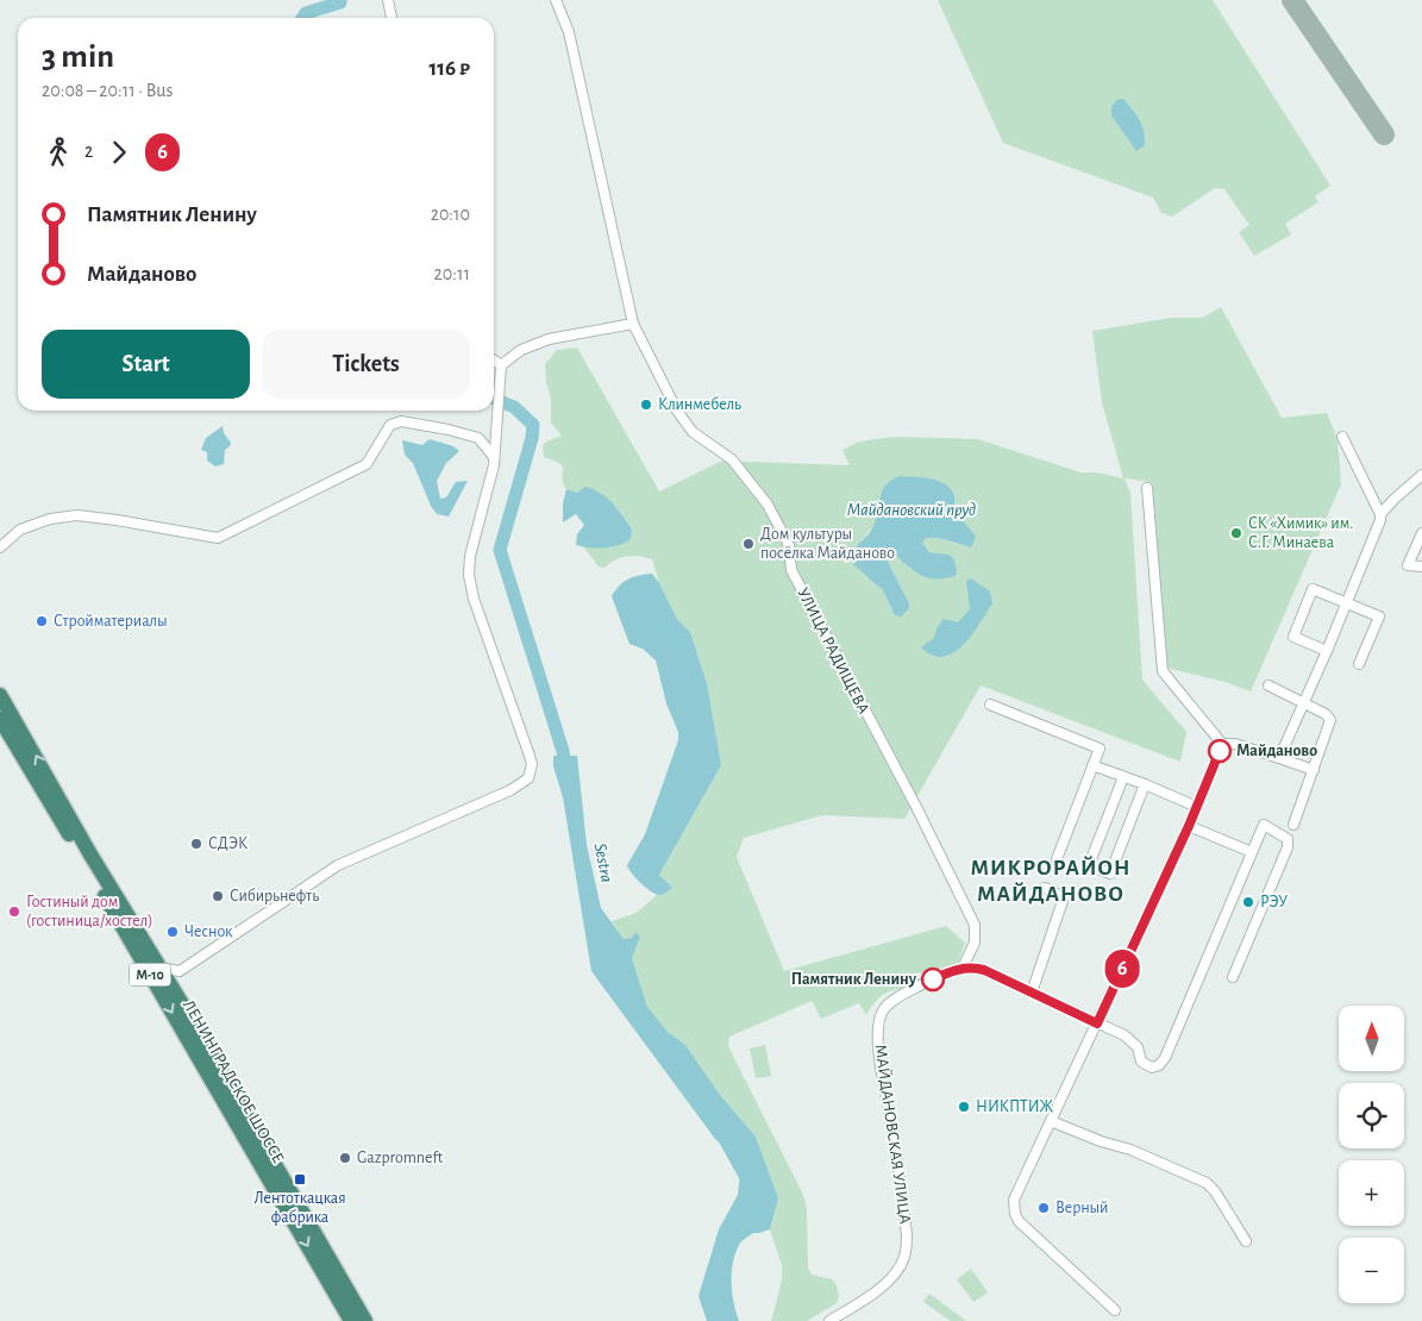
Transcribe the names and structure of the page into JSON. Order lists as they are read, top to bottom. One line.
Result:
{"streets":{"highway":["М-10","ЛЕНИНГРАДСКОЕ ШОССЕ"],"street":["УЛИЦА РАДИЩЕВА","МАЙДАНОВСКАЯ УЛИЦА"]},"crossings":[["УЛИЦА РАДИЩЕВА","МАЙДАНОВСКАЯ УЛИЦА"]],"districts":["МИКРОРАЙОН МАЙДАНОВО"],"water":["Майдановский пруд","Sestra"],"places":{"other":["Клинмебель","СК «Химик» им. С.Г. Минаева","Дом культуры посёлка Майданово","Стройматериалы","Майданово","СДЭК","Сибирьнефть","РЭУ","Гостиный дом (гостиница/хостел)","Чеснок","Памятник Ленину","НИКПТИЖ","Gazpromneft","Верный"],"transit":["Лентоткацкая фабрика"]},"lines":["bus line 6"],"north":"top","page":{"on_map":"6","heading":["3 min","20:08 – 20:11 · Bus","116 ₽"],"legs":["2","6"],"list":[{"name":"Памятник Ленину","value":"20:10"},{"name":"Майданово","value":"20:11"}],"buttons":["Start","Tickets"],"map_buttons":["+","−"]}}
